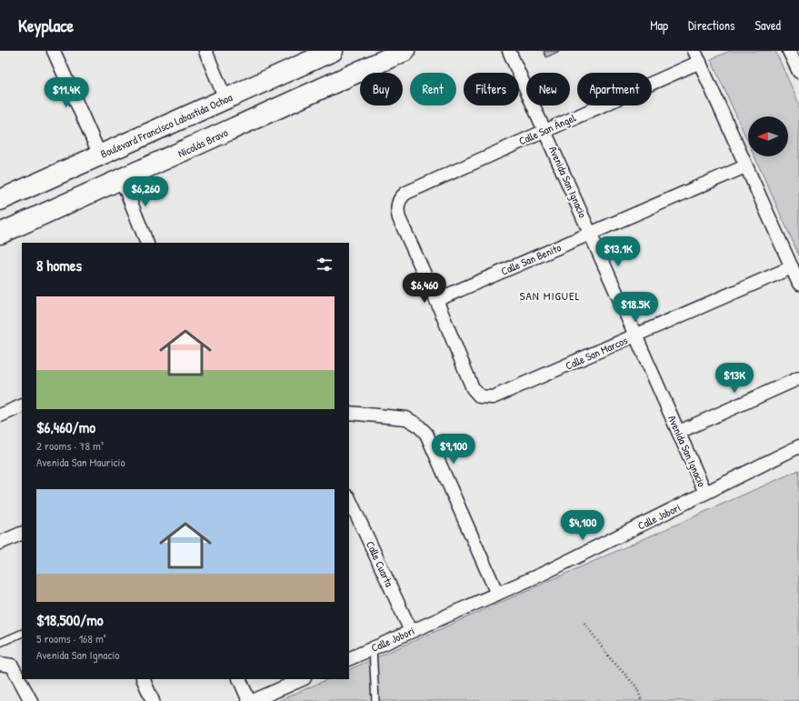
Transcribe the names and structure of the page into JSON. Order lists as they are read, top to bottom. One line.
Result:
{"streets":{"main road":["Boulevard Francisco Labastida Ochoa","Nicolás Bravo"],"street":["Calle San Ángel","Avenida San Ignacio","Calle San Benito","Calle San Marcos","Calle Jobori","Calle Cuarta"]},"crossings":[["Calle San Ángel","Avenida San Ignacio"],["Calle San Ángel","Calle San Benito"],["Calle San Ángel","Calle San Marcos"],["Avenida San Ignacio","Calle San Benito"],["Avenida San Ignacio","Calle San Marcos"],["Avenida San Ignacio","Calle Jobori"],["Calle San Benito","Calle San Marcos"],["Calle Jobori","Calle Cuarta"]],"districts":["SAN MIGUEL"],"north":"left","page":{"header":"Keyplace","nav":["Map","Directions","Saved"],"chip":["Buy","Rent","Filters","New","Apartment"],"price":["$11.4K","$6,260","$13.1K","$6,460","$18.5K","$13K","$9,100","$4,100"],"heading":"8 homes","list":[{"name":"$6,460/mo","note":"2 rooms · 78 m² · Avenida San Mauricio"},{"name":"$18,500/mo","note":"5 rooms · 168 m² · Avenida San Ignacio"}]}}
